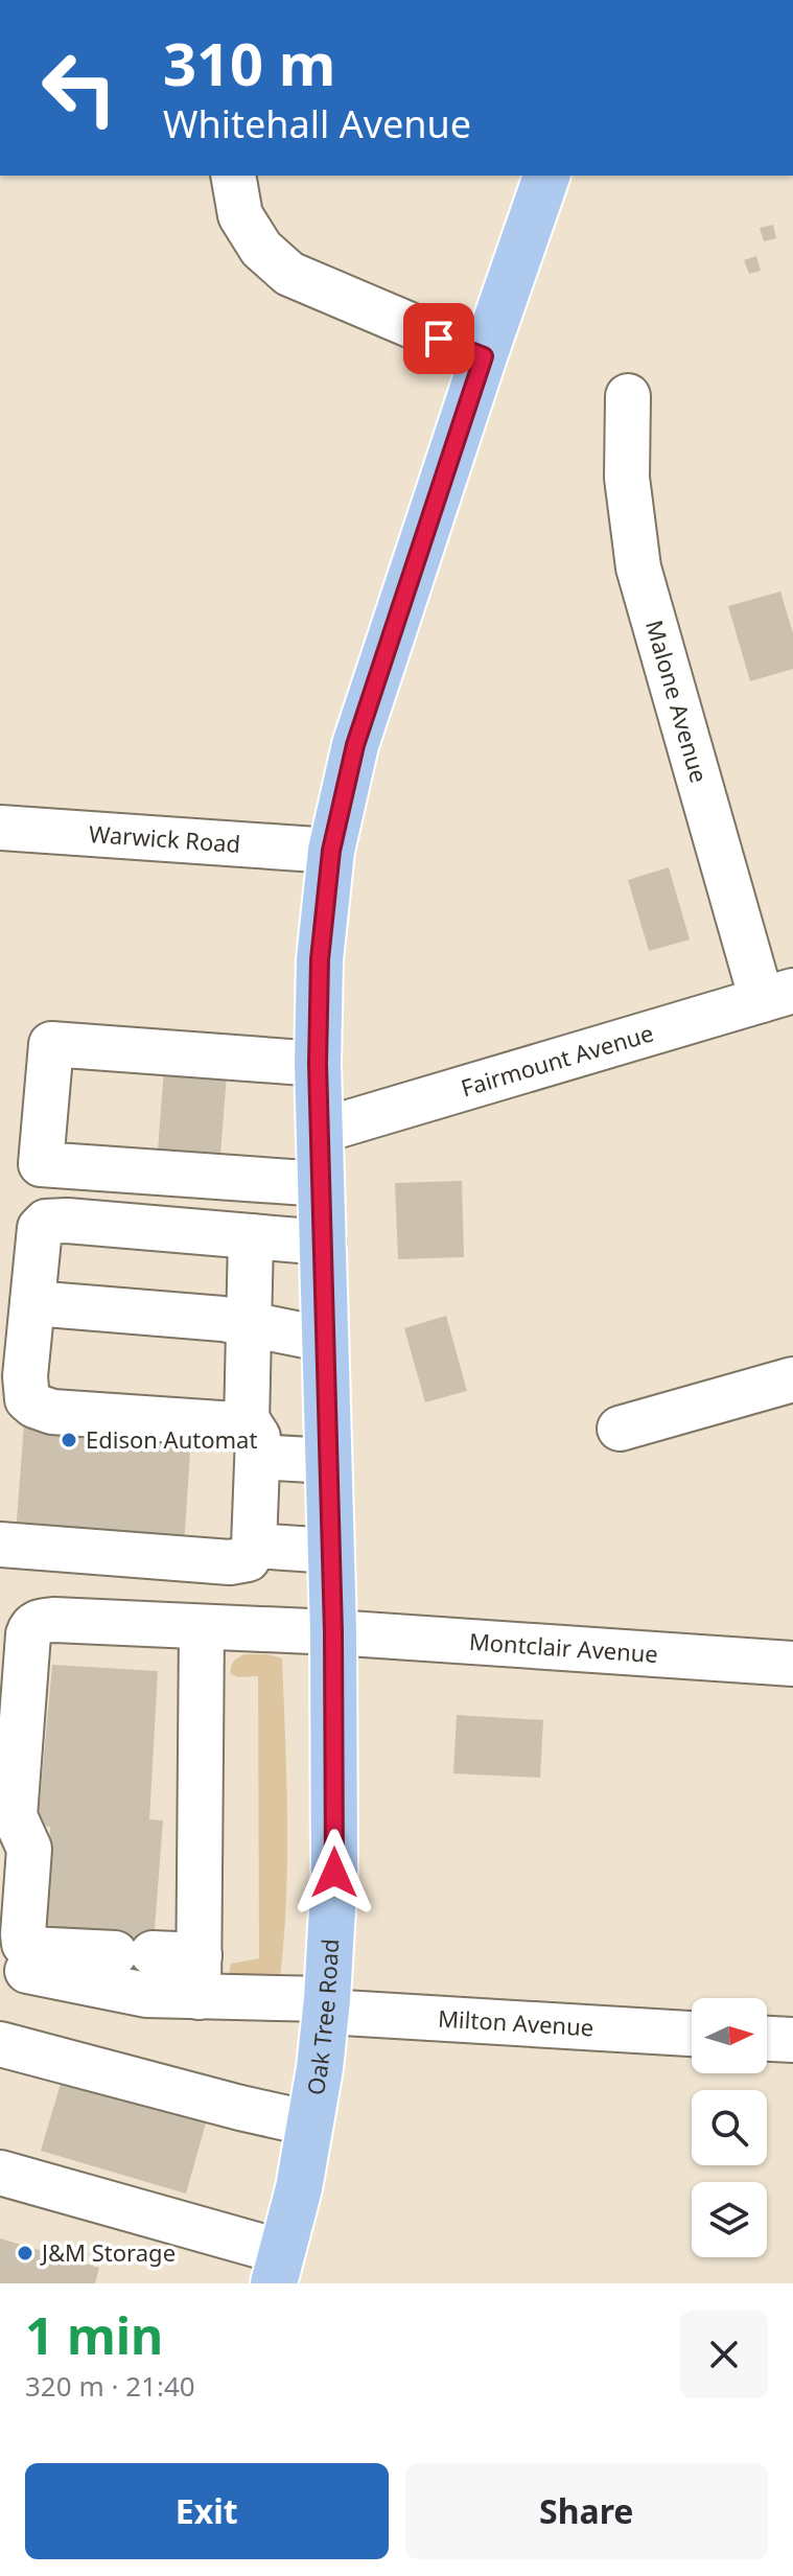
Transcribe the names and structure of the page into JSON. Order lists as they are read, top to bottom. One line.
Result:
{"streets":{"main road":["Oak Tree Road"],"street":["Malone Avenue","Warwick Road","Fairmount Avenue","Montclair Avenue","Milton Avenue"]},"crossings":[["Malone Avenue","Fairmount Avenue"],["Warwick Road","Oak Tree Road"],["Fairmount Avenue","Oak Tree Road"],["Montclair Avenue","Oak Tree Road"],["Oak Tree Road","Milton Avenue"]],"places":["Edison Automat","J&M Storage"],"north":"right","page":{"turn":["310 m","Whitehall Avenue"],"heading":["1 min","320 m · 21:40"],"buttons":["Exit","Share"]}}
